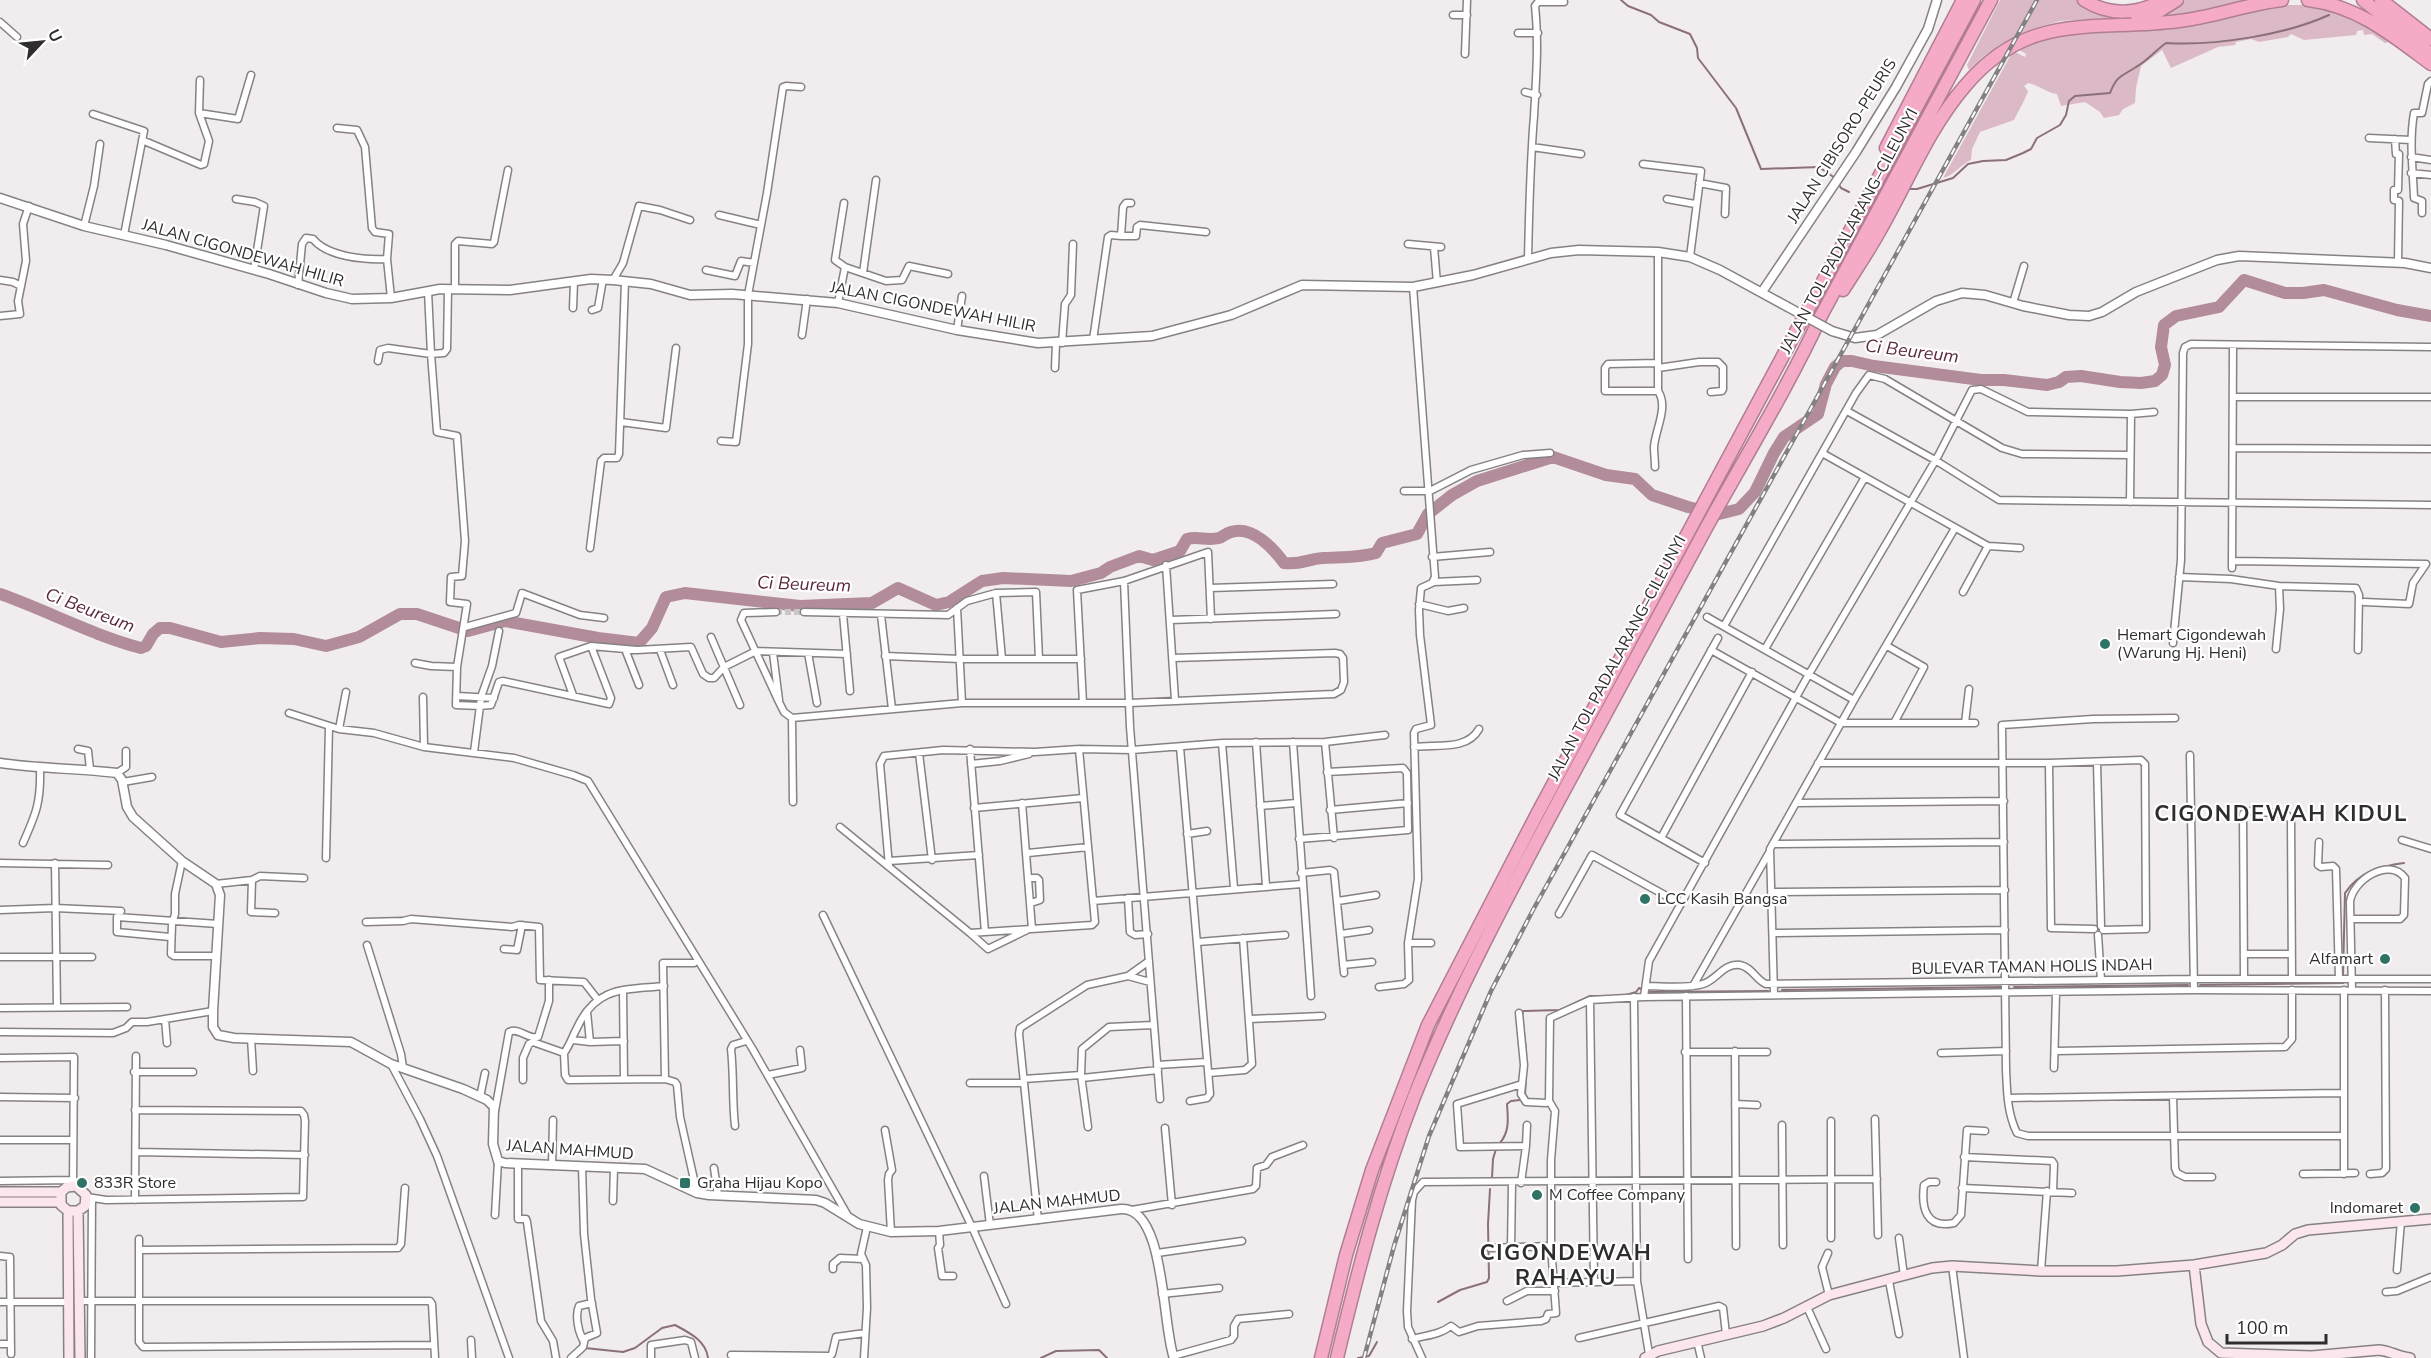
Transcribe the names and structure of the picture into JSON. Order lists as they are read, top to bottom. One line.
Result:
{"streets":{"highway":["JALAN TOL PADALARANG–CILEUNYI"],"street":["JALAN CIBISORO-PEURIS","JALAN CIGONDEWAH HILIR","BULEVAR TAMAN HOLIS INDAH","JALAN MAHMUD"]},"crossings":[["JALAN CIBISORO-PEURIS","JALAN CIGONDEWAH HILIR"]],"districts":["CIGONDEWAH KIDUL","CIGONDEWAH RAHAYU"],"water":["Ci Beureum"],"places":{"other":["Hemart Cigondewah (Warung Hj. Heni)","LCC Kasih Bangsa","Alfamart","833R Store","M Coffee Company","Indomaret"],"transit":["Graha Hijau Kopo"]},"scale_bar":"100 m","north":"top right"}
